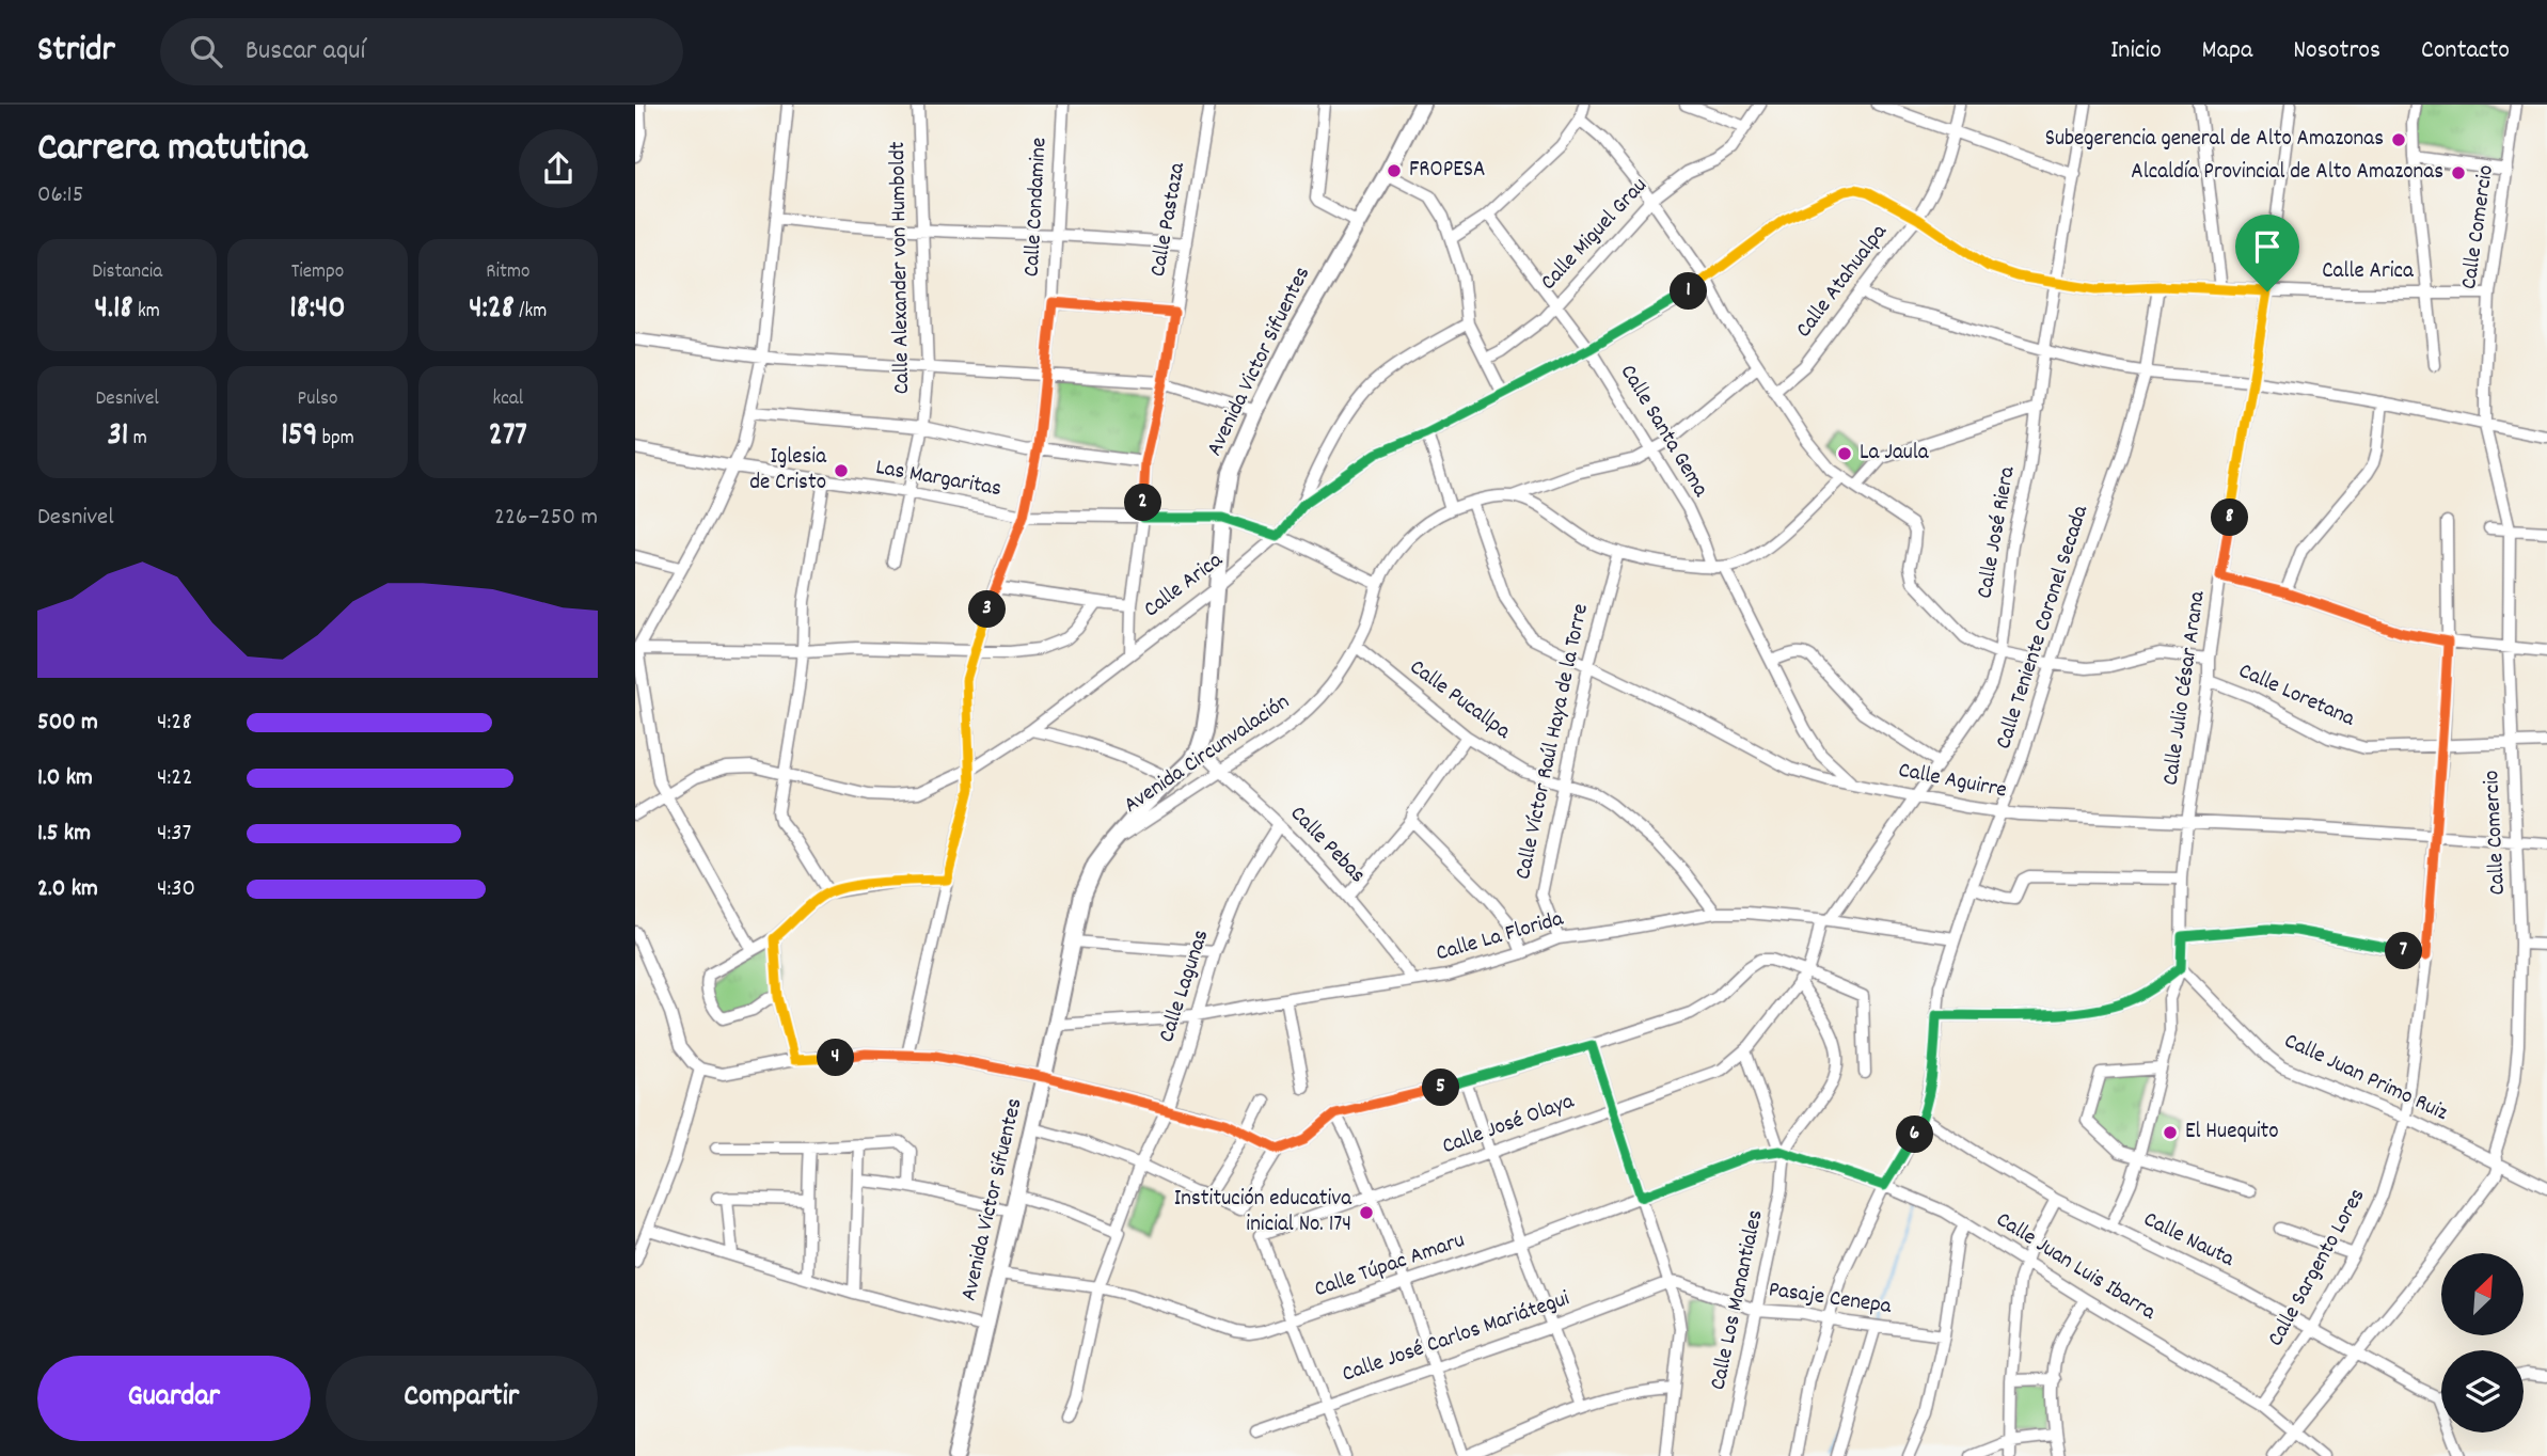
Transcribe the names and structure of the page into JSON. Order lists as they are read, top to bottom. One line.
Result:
{"streets":{"highway":["Avenida Victor Sifuentes"],"street":["Calle Condamine","Calle Pastaza","Calle Comercio","Calle Miguel Grau","Calle Alexander von Humboldt","Calle Arica","Calle Atahualpa","Calle Santa Gema","Las Margaritas","Calle José Riera","Calle Teniente Coronel Secada","Calle Julio César Arana","Calle Loretana","Calle Pucallpa","Calle Víctor Raúl Haya de la Torre","Avenida Circunvalación","Calle Aguirre","Calle Pebas","Calle La Florida","Calle Lagunas","Calle Juan Primo Ruiz","Calle José Olaya","Calle Nauta","Calle Túpac Amaru","Calle Juan Luis Ibarra","Calle Sargento Lores","Pasaje Cenepa","Calle Los Manantiales","Calle José Carlos Mariátegui"]},"crossings":[["Calle Condamine","Calle Arica"],["Calle Condamine","Las Margaritas"],["Calle Pastaza","Calle Arica"],["Calle Pastaza","Las Margaritas"],["Calle Comercio","Calle Arica"],["Calle Comercio","Calle Loretana"],["Calle Comercio","Calle Aguirre"],["Calle Comercio","Calle Juan Primo Ruiz"],["Calle Comercio","Calle Nauta"],["Calle Comercio","Calle Juan Luis Ibarra"],["Calle Miguel Grau","Calle Santa Gema"],["Calle Alexander von Humboldt","Las Margaritas"],["Calle Arica","Calle Atahualpa"],["Calle Arica","Avenida Victor Sifuentes"],["Calle Arica","Calle Santa Gema"],["Calle Arica","Las Margaritas"],["Calle Arica","Calle José Riera"],["Calle Arica","Calle Teniente Coronel Secada"],["Calle Arica","Calle Julio César Arana"],["Avenida Victor Sifuentes","Las Margaritas"],["Avenida Victor Sifuentes","Avenida Circunvalación"],["Avenida Victor Sifuentes","Calle Pebas"],["Avenida Victor Sifuentes","Calle La Florida"],["Avenida Victor Sifuentes","Calle Túpac Amaru"],["Las Margaritas","Avenida Circunvalación"],["Calle José Riera","Calle Aguirre"],["Calle José Riera","Calle La Florida"],["Calle José Riera","Calle José Olaya"],["Calle Teniente Coronel Secada","Calle Aguirre"],["Calle Teniente Coronel Secada","Calle La Florida"],["Calle Teniente Coronel Secada","Calle Nauta"],["Calle Teniente Coronel Secada","Calle Juan Luis Ibarra"],["Calle Teniente Coronel Secada","Pasaje Cenepa"],["Calle Julio César Arana","Calle Loretana"],["Calle Julio César Arana","Calle Aguirre"],["Calle Julio César Arana","Calle Juan Primo Ruiz"],["Calle Julio César Arana","Calle Nauta"],["Calle Loretana","Calle Sargento Lores"],["Calle Pucallpa","Calle Víctor Raúl Haya de la Torre"],["Calle Pucallpa","Avenida Circunvalación"],["Calle Pucallpa","Calle La Florida"],["Calle Víctor Raúl Haya de la Torre","Calle Aguirre"],["Calle Víctor Raúl Haya de la Torre","Calle La Florida"],["Avenida Circunvalación","Calle Aguirre"],["Avenida Circunvalación","Calle Pebas"],["Calle Aguirre","Calle Sargento Lores"],["Calle Pebas","Calle La Florida"],["Calle Pebas","Calle Lagunas"],["Calle La Florida","Calle Lagunas"],["Calle La Florida","Calle José Olaya"],["Calle Juan Primo Ruiz","Calle Sargento Lores"],["Calle José Olaya","Calle Túpac Amaru"],["Calle Nauta","Calle Sargento Lores"],["Calle Túpac Amaru","Calle Juan Luis Ibarra"],["Calle Túpac Amaru","Calle Los Manantiales"],["Calle Juan Luis Ibarra","Calle Sargento Lores"],["Calle Juan Luis Ibarra","Calle Los Manantiales"],["Pasaje Cenepa","Calle Los Manantiales"],["Pasaje Cenepa","Calle José Carlos Mariátegui"]],"places":["Subegerencia general de Alto Amazonas","FROPESA","Alcaldía Provincial de Alto Amazonas","La Jaula","Iglesia de Cristo","El Huequito","Institución educativa inicial No. 174"],"north":"top right","page":{"header":"Stridr","search":"Buscar aquí","nav":["Inicio","Mapa","Nosotros","Contacto"],"heading":["Carrera matutina","06:15"],"stats":[["Distancia","4.18 km"],["Tiempo","18:40"],["Ritmo","4:28 /km"],["Desnivel","31 m"],["Pulso","159 bpm"],["kcal","277"]],"pins":["1","2","8","3","7","4","5","6"],"chart":["Desnivel","226–250 m"],"list":[{"name":"500 m","note":"4:28"},{"name":"1.0 km","note":"4:22"},{"name":"1.5 km","note":"4:37"},{"name":"2.0 km","note":"4:30"}],"buttons":["Guardar","Compartir"]}}
